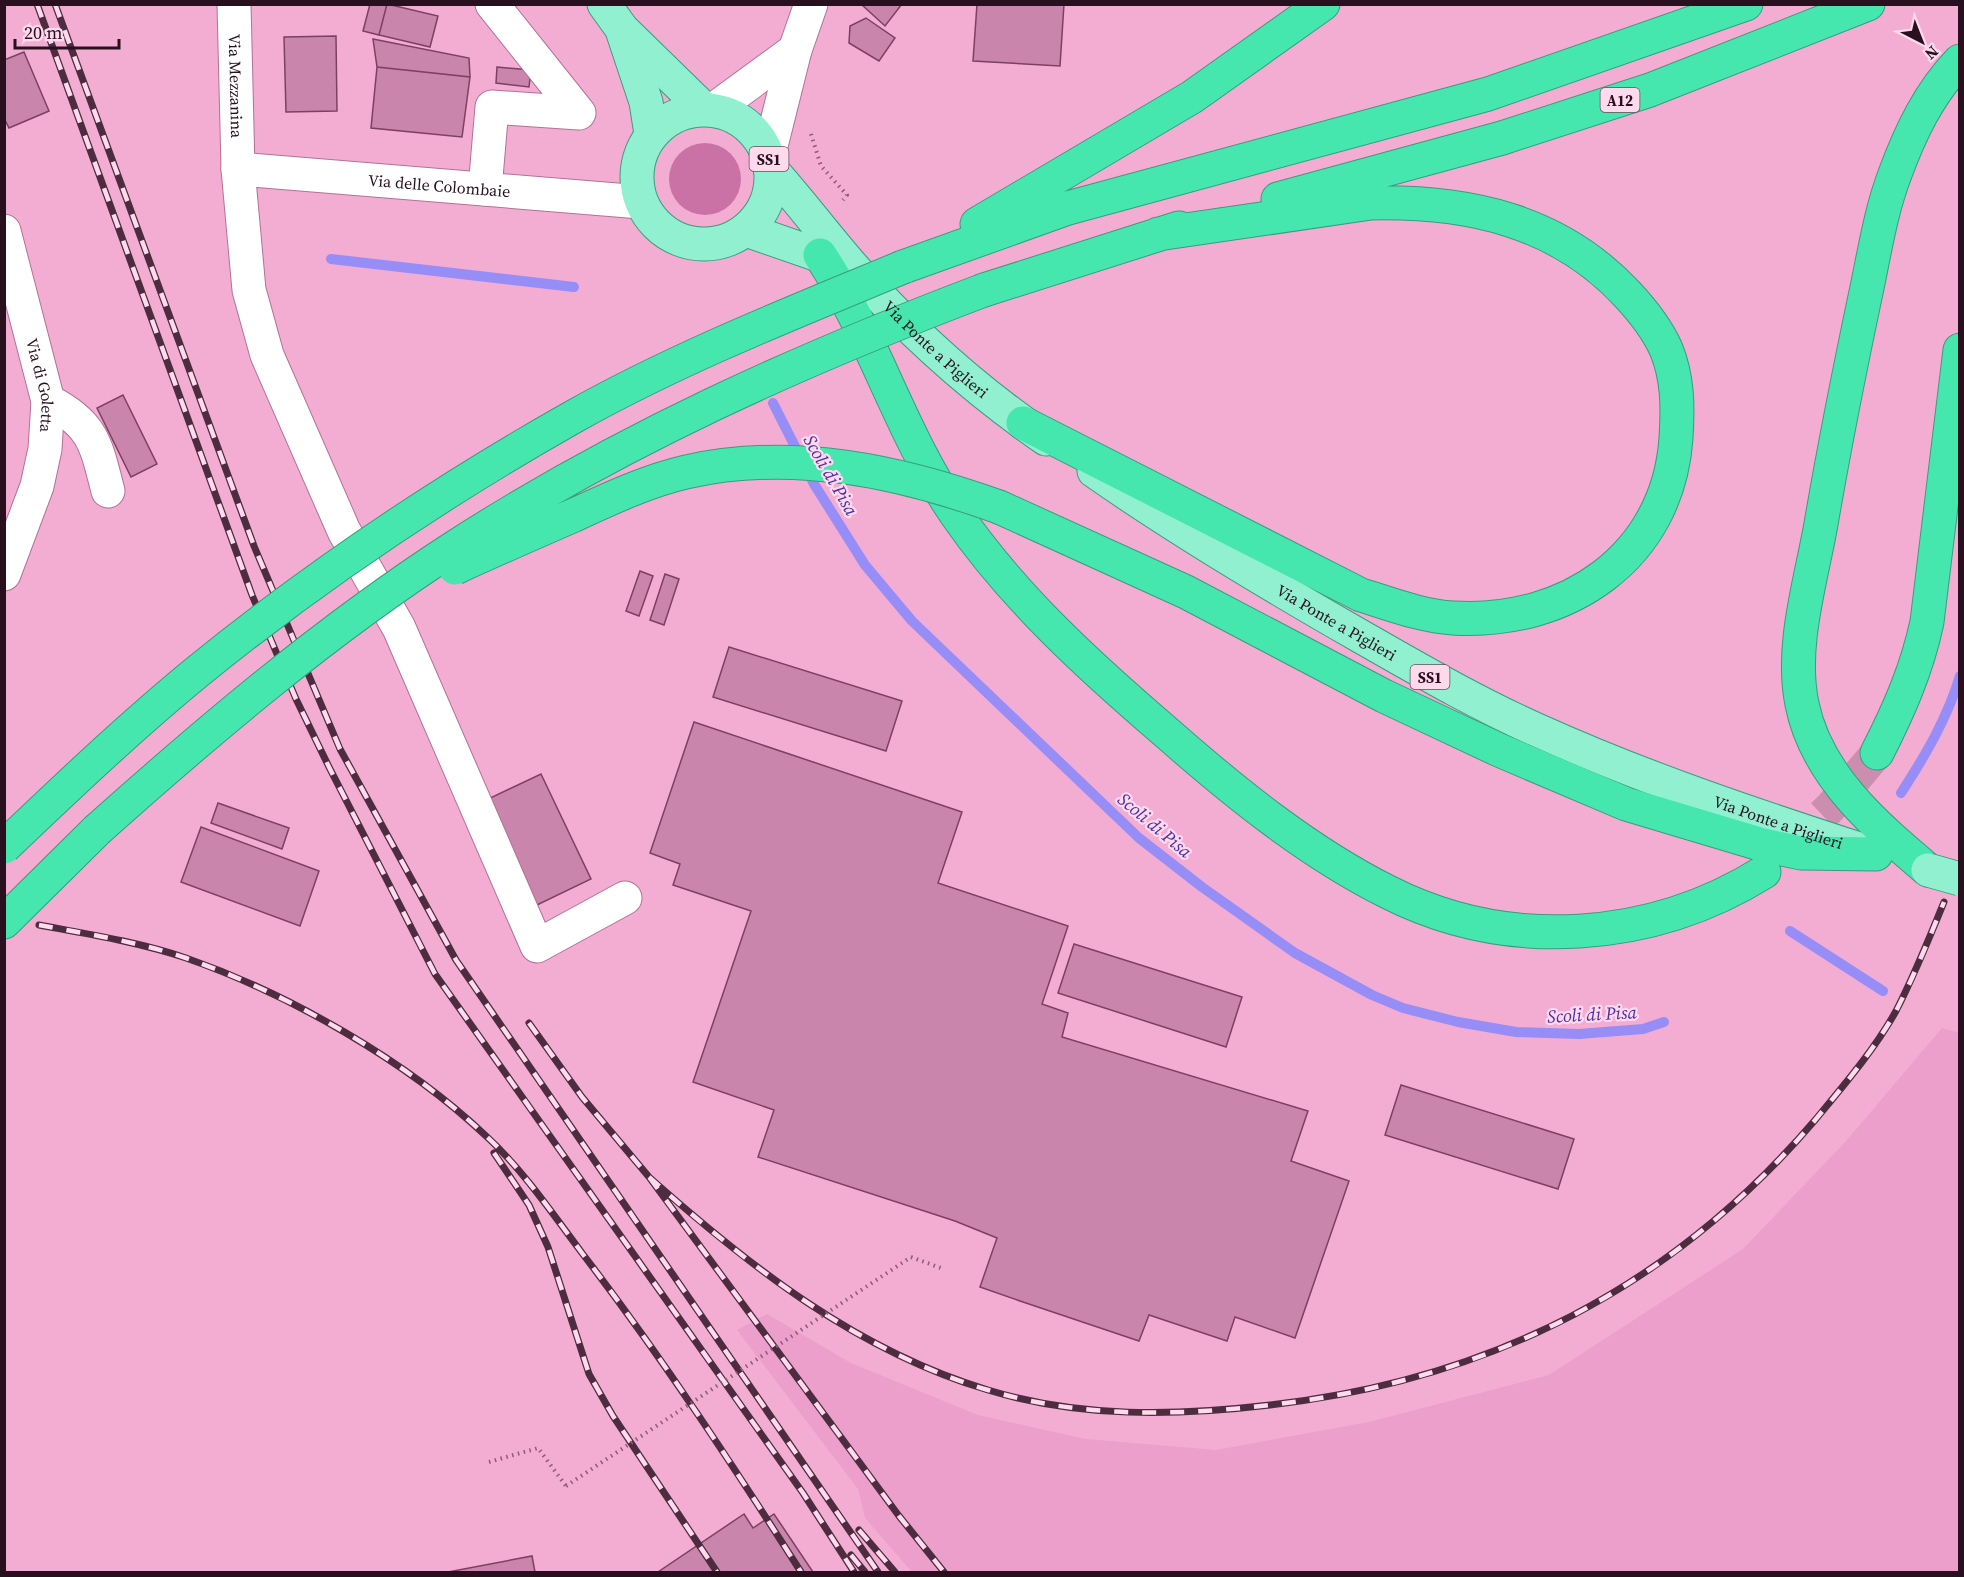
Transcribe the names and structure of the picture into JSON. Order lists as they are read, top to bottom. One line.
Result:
{"streets":{"highway":["A12"],"main road":["SS1","Via Ponte a Piglieri"],"street":["Via Mezzanina","Via delle Colombaie","Via di Goletta"]},"crossings":[["Via Mezzanina","Via delle Colombaie"],["SS1","Via delle Colombaie"],["SS1","Via Ponte a Piglieri"],["Via delle Colombaie","Via Ponte a Piglieri"]],"water":["Scoli di Pisa"],"scale_bar":"20 m","north":"bottom right"}
